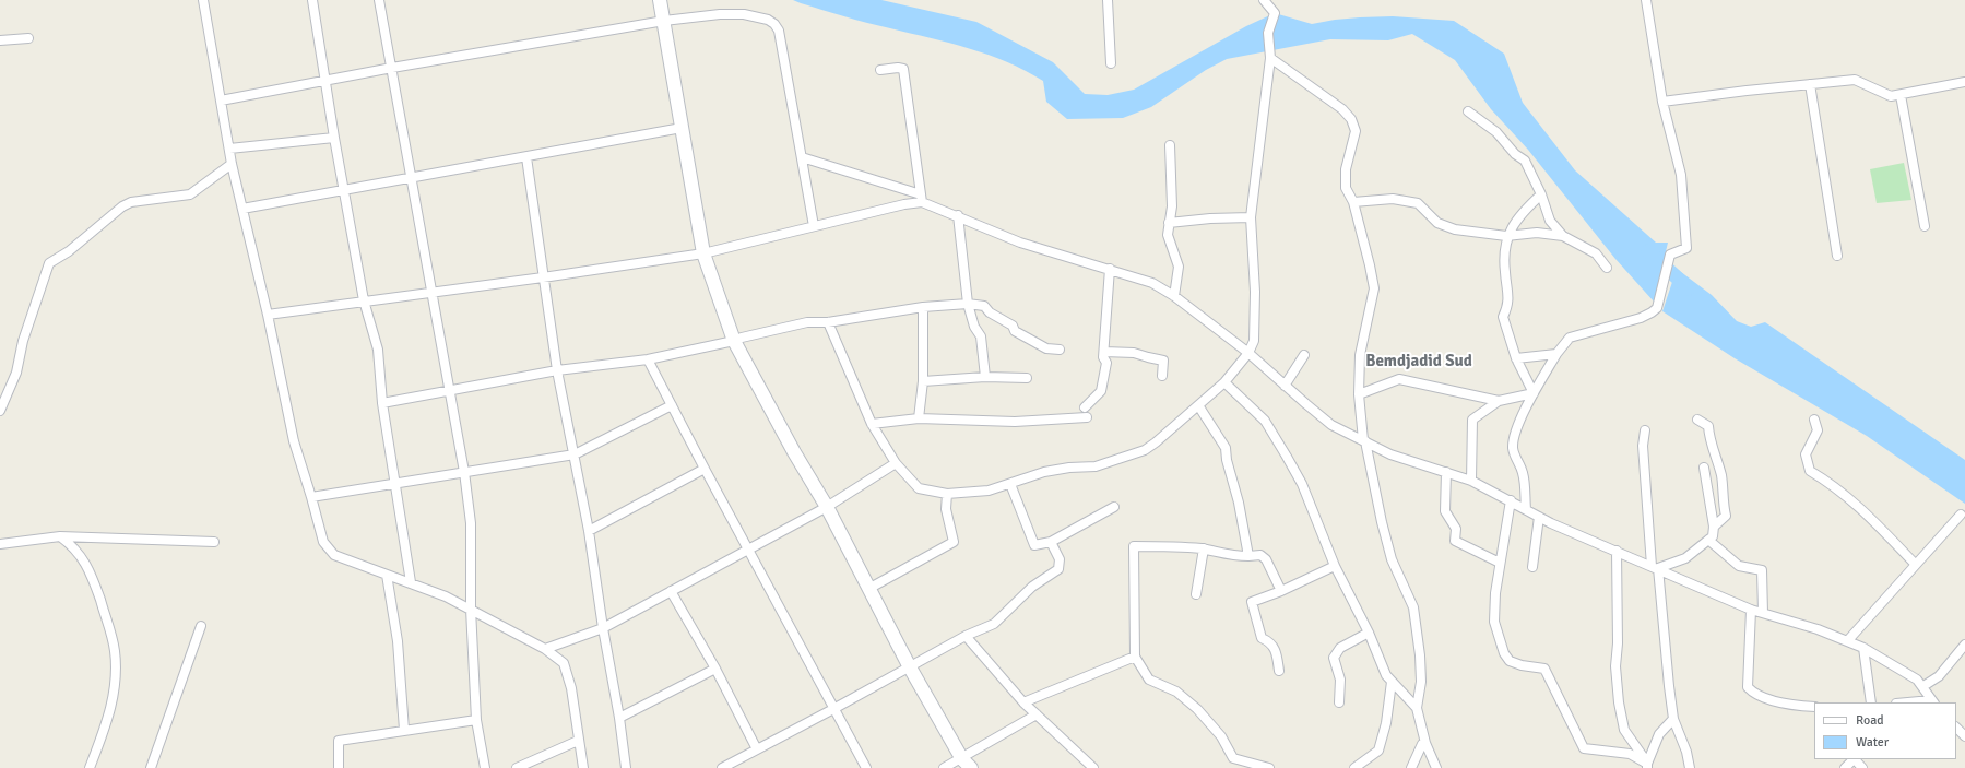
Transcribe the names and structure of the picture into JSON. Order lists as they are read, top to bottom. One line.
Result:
{"districts":["Bemdjadid Sud"],"legend":["Road","Water"]}
